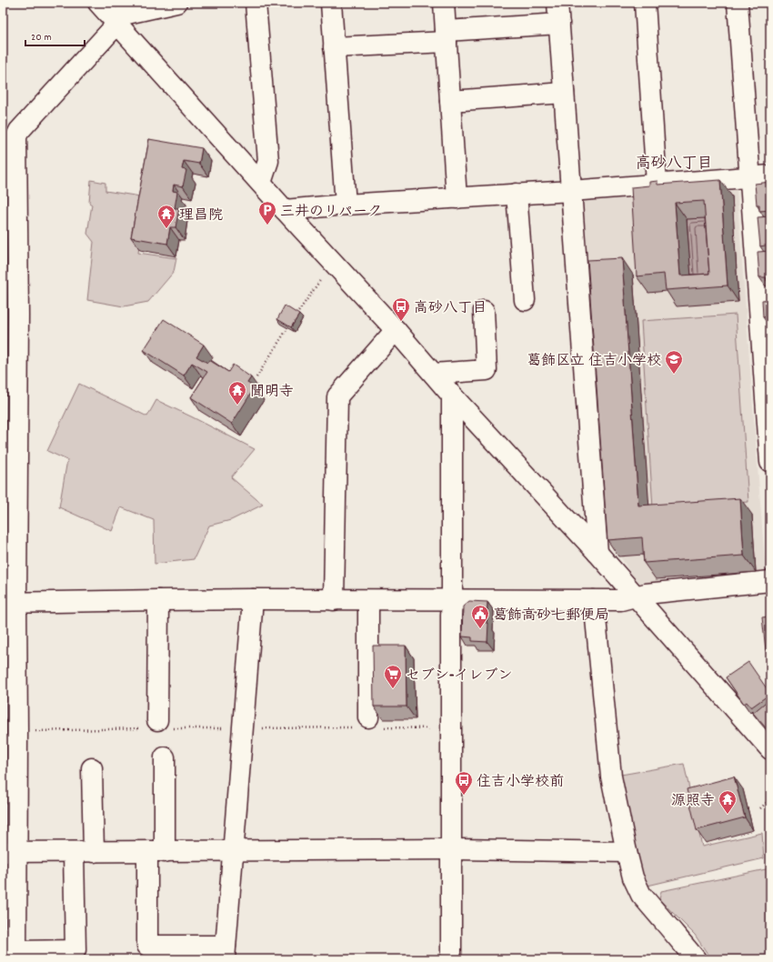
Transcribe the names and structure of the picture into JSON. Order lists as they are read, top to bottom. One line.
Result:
{"districts":["高砂八丁目"],"places":{"parking":["三井のリパーク"],"temple":["理昌院","聞明寺","源照寺"],"bus stop":["高砂八丁目","住吉小学校前"],"school or university":["葛飾区立 住吉小学校"],"public building":["葛飾高砂七郵便局"],"supermarket":["セブン-イレブン"]},"scale_bar":"20 m"}
